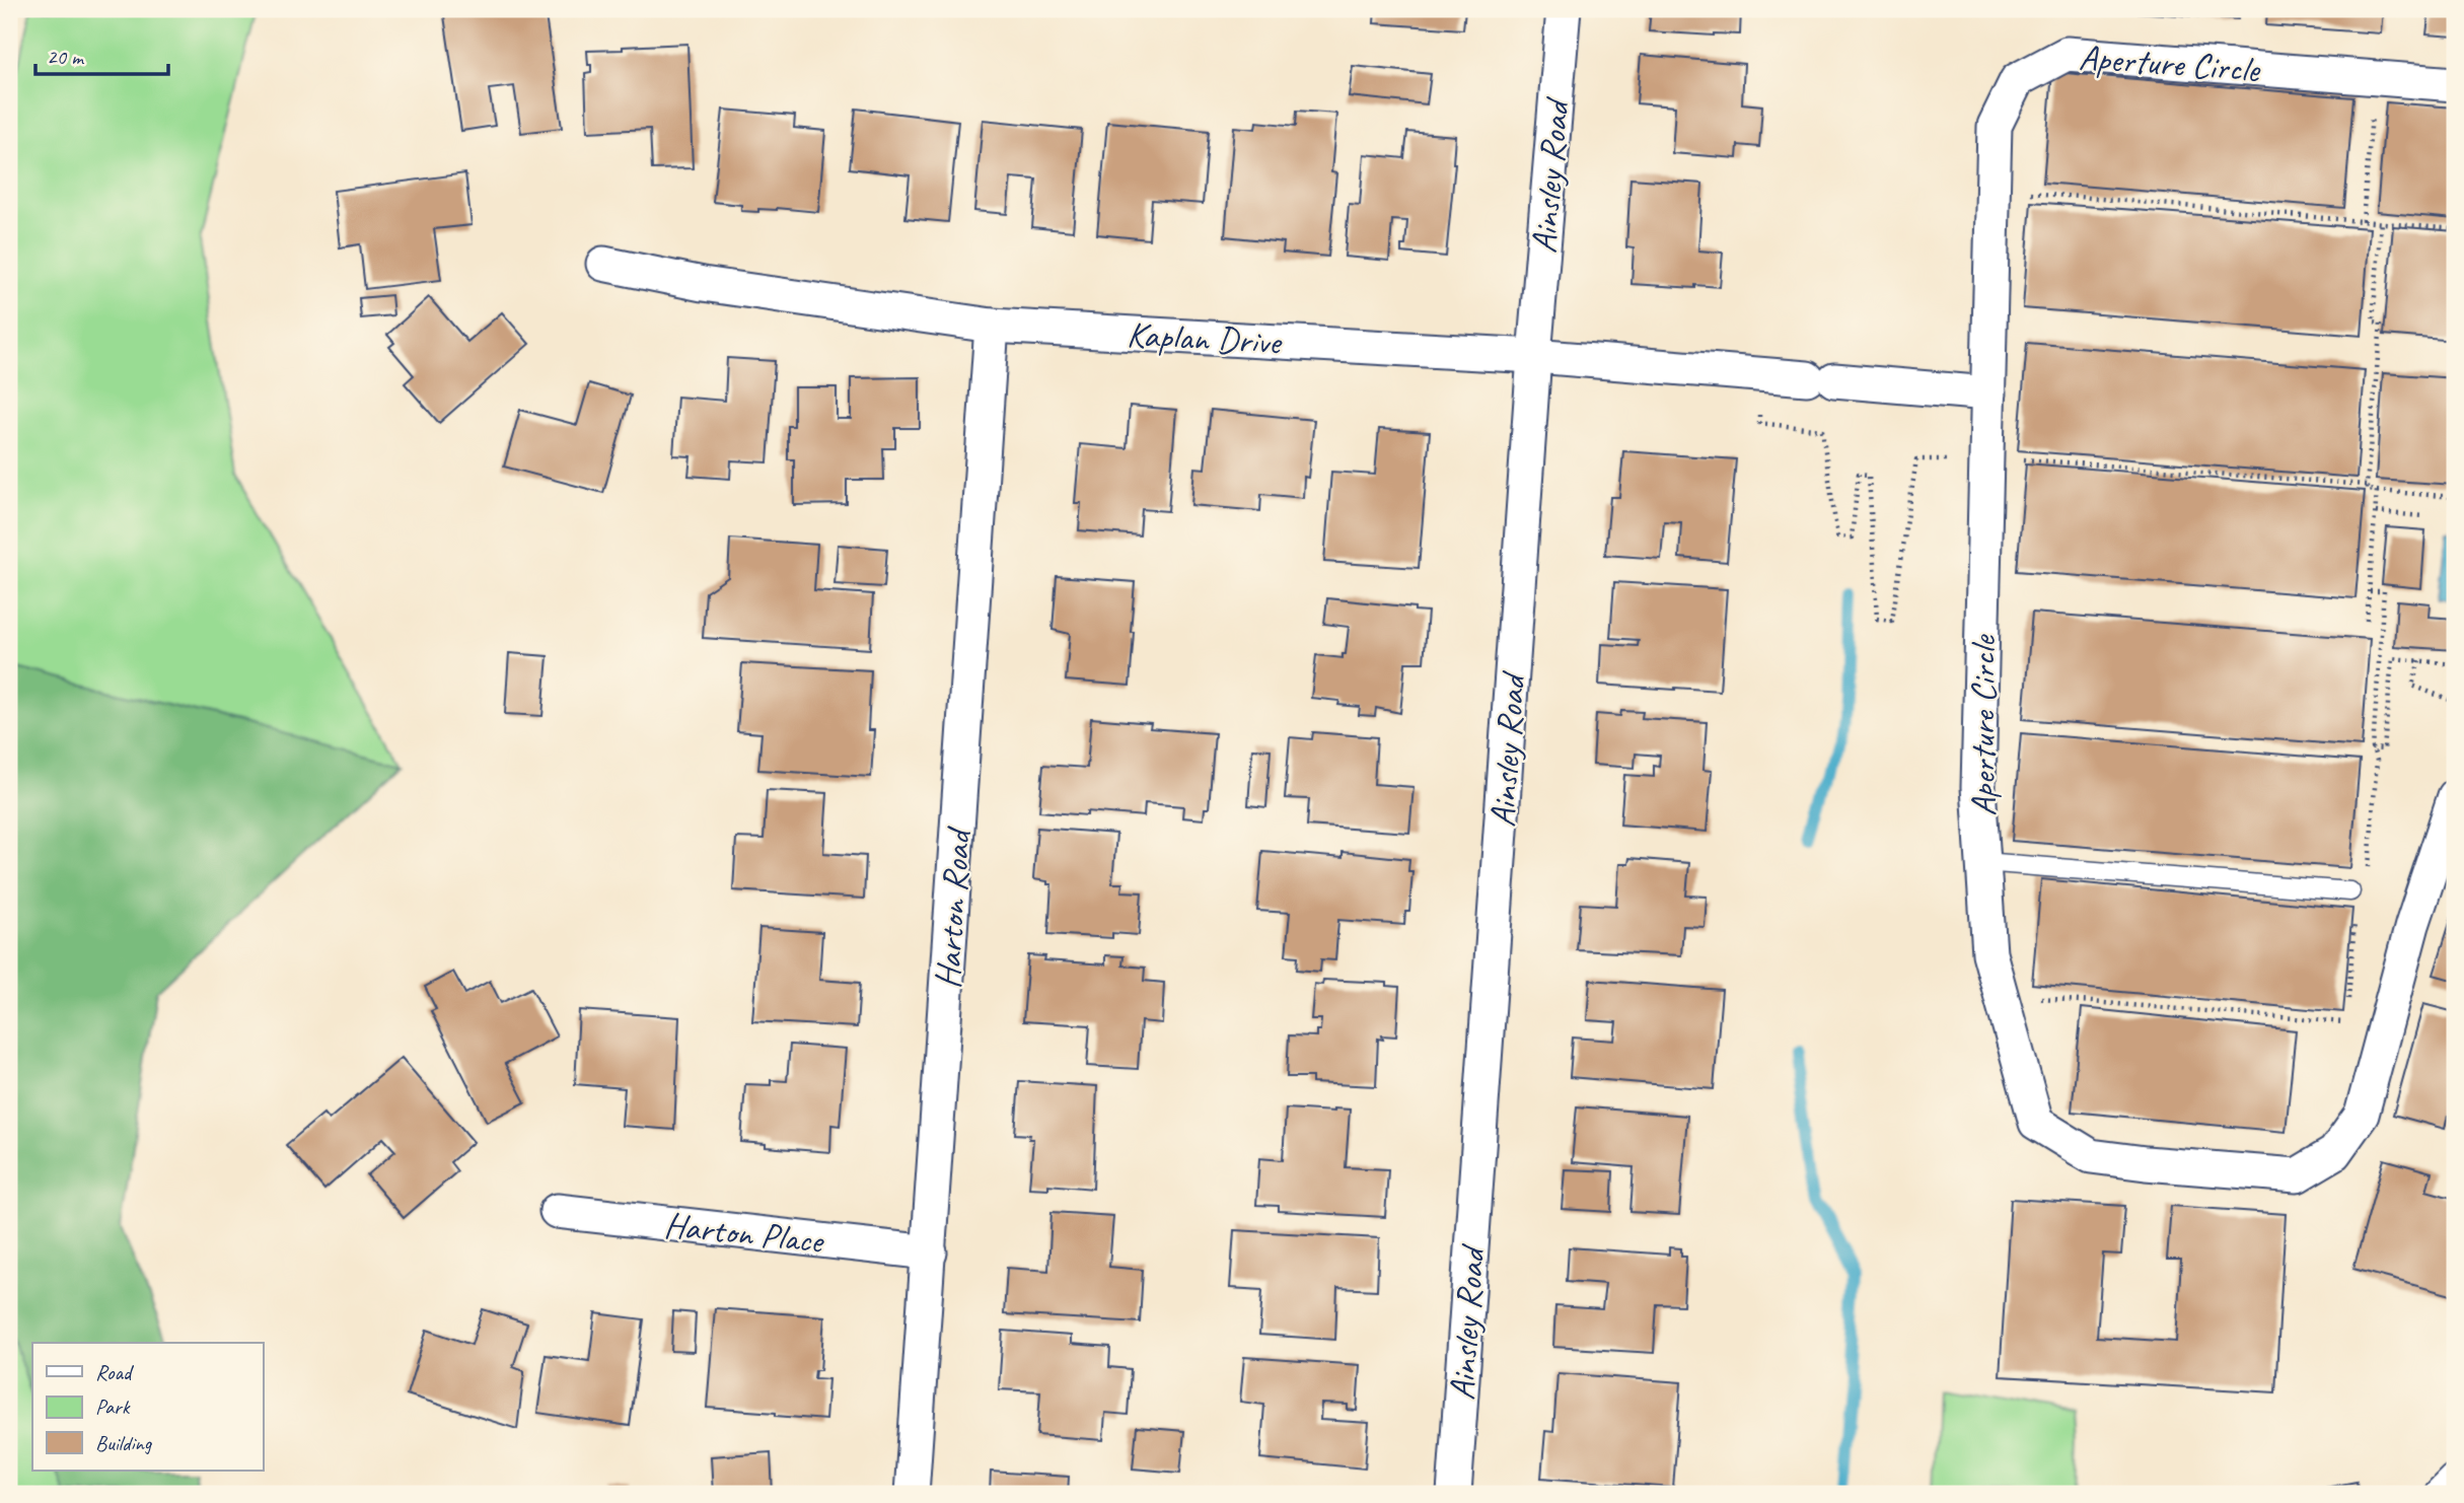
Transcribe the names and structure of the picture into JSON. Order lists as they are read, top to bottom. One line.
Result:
{"streets":{"street":["Aperture Circle","Ainsley Road","Kaplan Drive","Harton Road","Harton Place"]},"crossings":[["Aperture Circle","Kaplan Drive"],["Ainsley Road","Kaplan Drive"],["Kaplan Drive","Harton Road"],["Harton Road","Harton Place"]],"legend":["Road","Park","Building"],"scale_bar":"20 m"}
